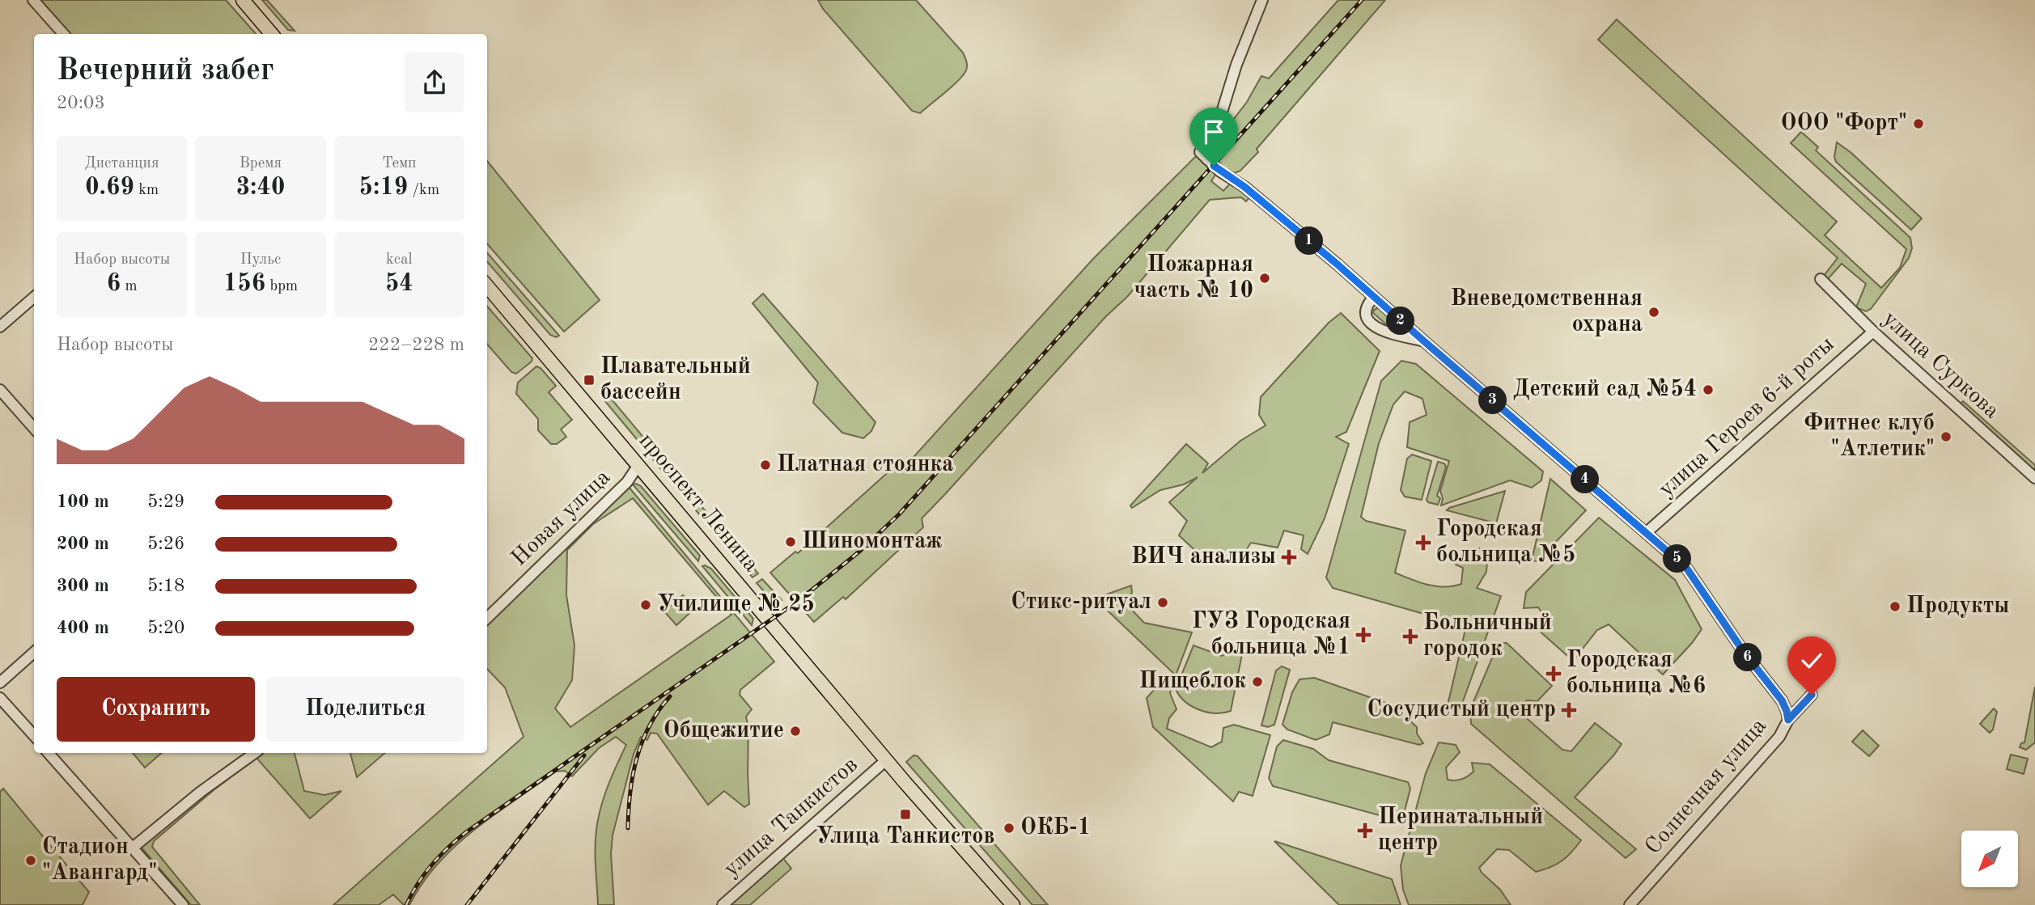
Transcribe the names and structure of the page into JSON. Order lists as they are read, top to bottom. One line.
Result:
{"streets":{"main road":["проспект Ленина"],"street":["улица Суркова","улица Героев 6-й роты","Новая улица","Солнечная улица","улица Танкистов"]},"crossings":[["улица Суркова","улица Героев 6-й роты"],["проспект Ленина","Новая улица"],["проспект Ленина","улица Танкистов"]],"places":{"other":["ООО \"Форт\"","Пожарная часть № 10","Вневедомственная охрана","Детский сад №54","Фитнес клуб \"Атлетик\"","Платная стоянка","Шиномонтаж","Стикс-ритуал","Училище № 25","Продукты","Пищеблок","Общежитие","ОКБ-1","Стадион \"Авангард\""],"transit":["Плавательный бассейн","Улица Танкистов"],"health":["Городская больница №5","ВИЧ анализы","ГУЗ Городская больница №1","Больничный городок","Городская больница №6","Сосудистый центр","Перинатальный центр"]},"north":"bottom left","page":{"heading":["Вечерний забег","20:03"],"stats":[["Дистанция","0.69 km"],["Время","3:40"],["Темп","5:19 /km"],["Набор высоты","6 m"],["Пульс","156 bpm"],["kcal","54"]],"pins":["1","2","3","4","5","6"],"chart":["Набор высоты","222–228 m"],"list":[{"name":"100 m","note":"5:29"},{"name":"200 m","note":"5:26"},{"name":"300 m","note":"5:18"},{"name":"400 m","note":"5:20"}],"buttons":["Сохранить","Поделиться"]}}
